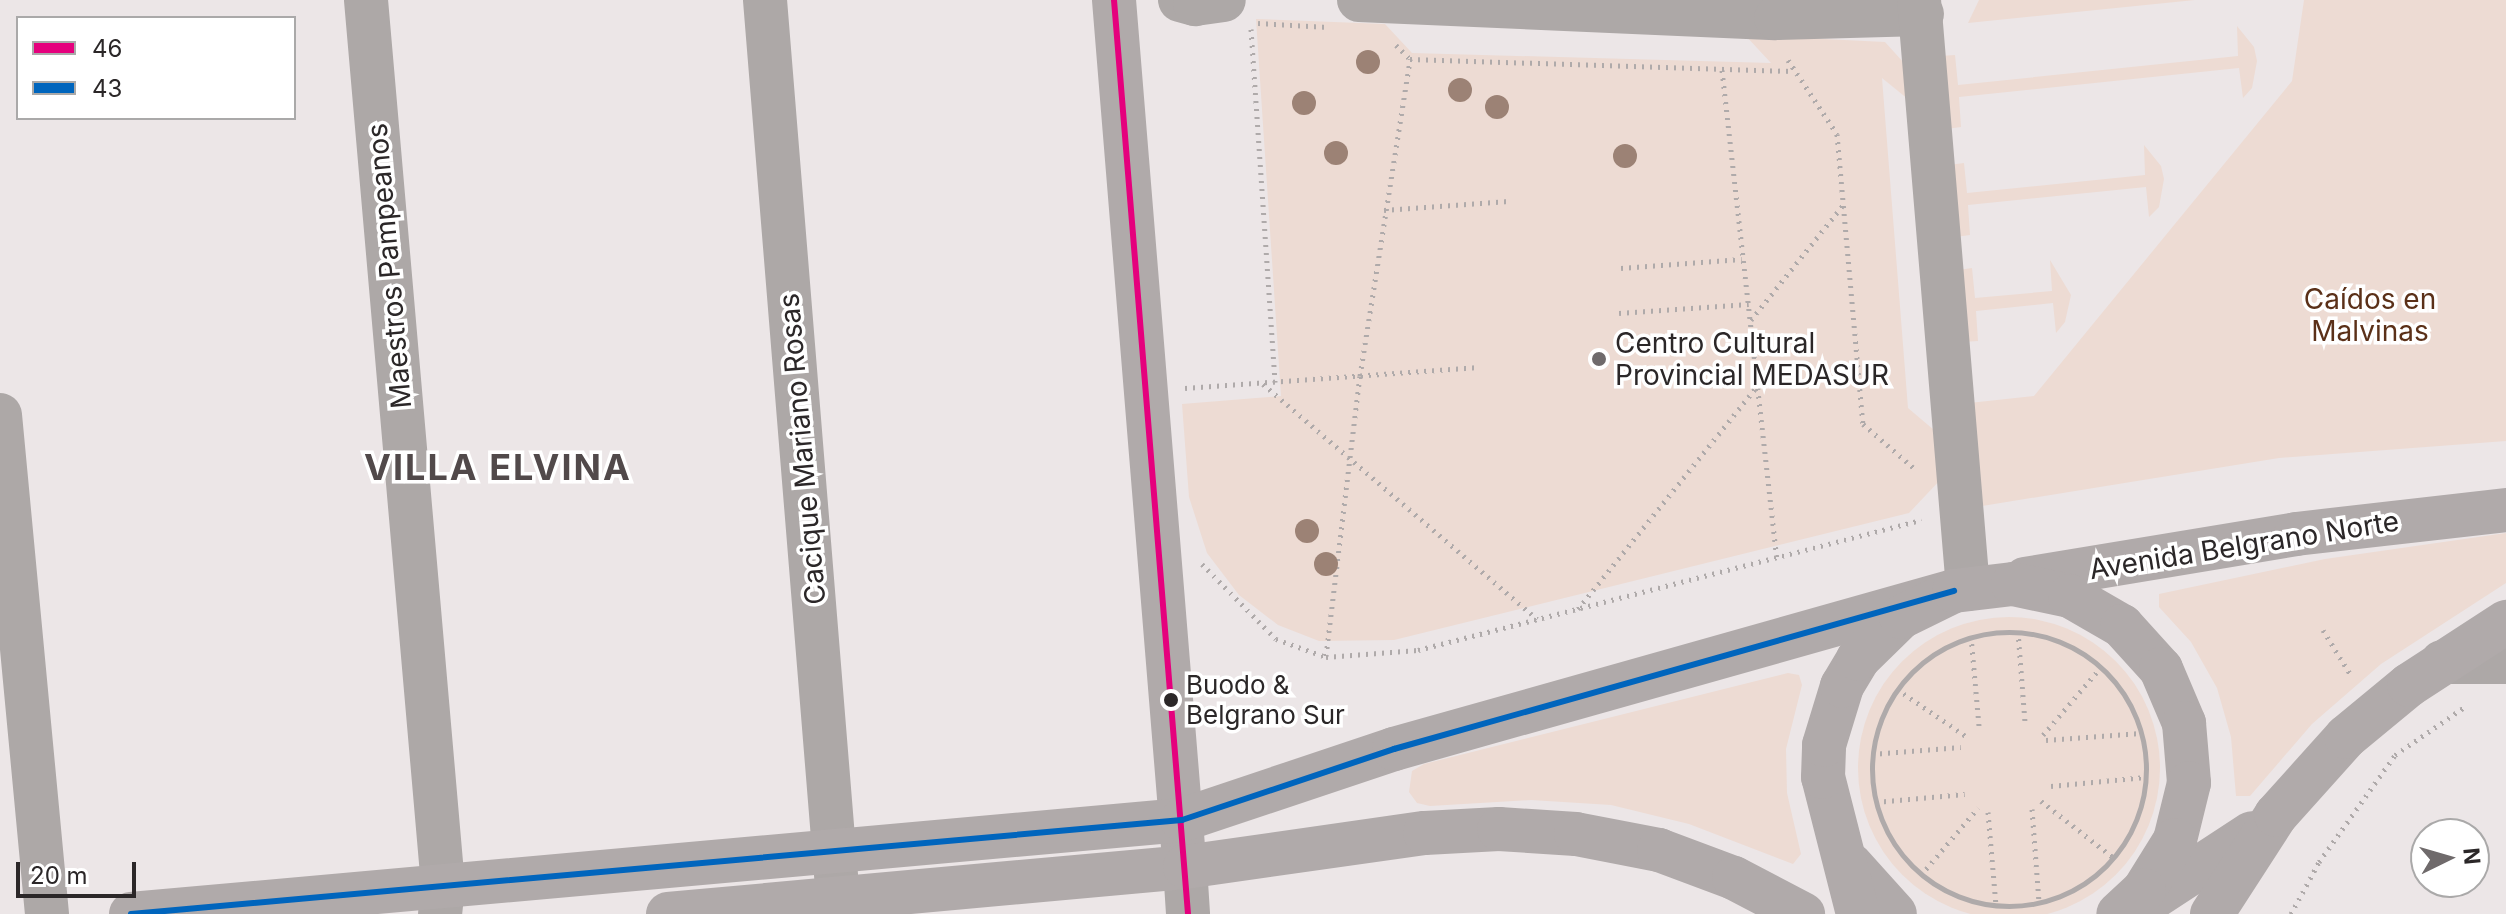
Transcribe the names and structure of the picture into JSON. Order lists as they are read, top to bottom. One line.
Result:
{"streets":{"main road":["Avenida Belgrano Norte"],"street":["Maestros Pampeanos","Cacique Mariano Rosas"]},"districts":["VILLA ELVINA"],"parks":["Caídos en Malvinas"],"places":["Centro Cultural Provincial MEDASUR","Buodo & Belgrano Sur"],"lines":["transit line 46","transit line 43"],"legend":["46","43"],"scale_bar":"20 m","north":"right"}
